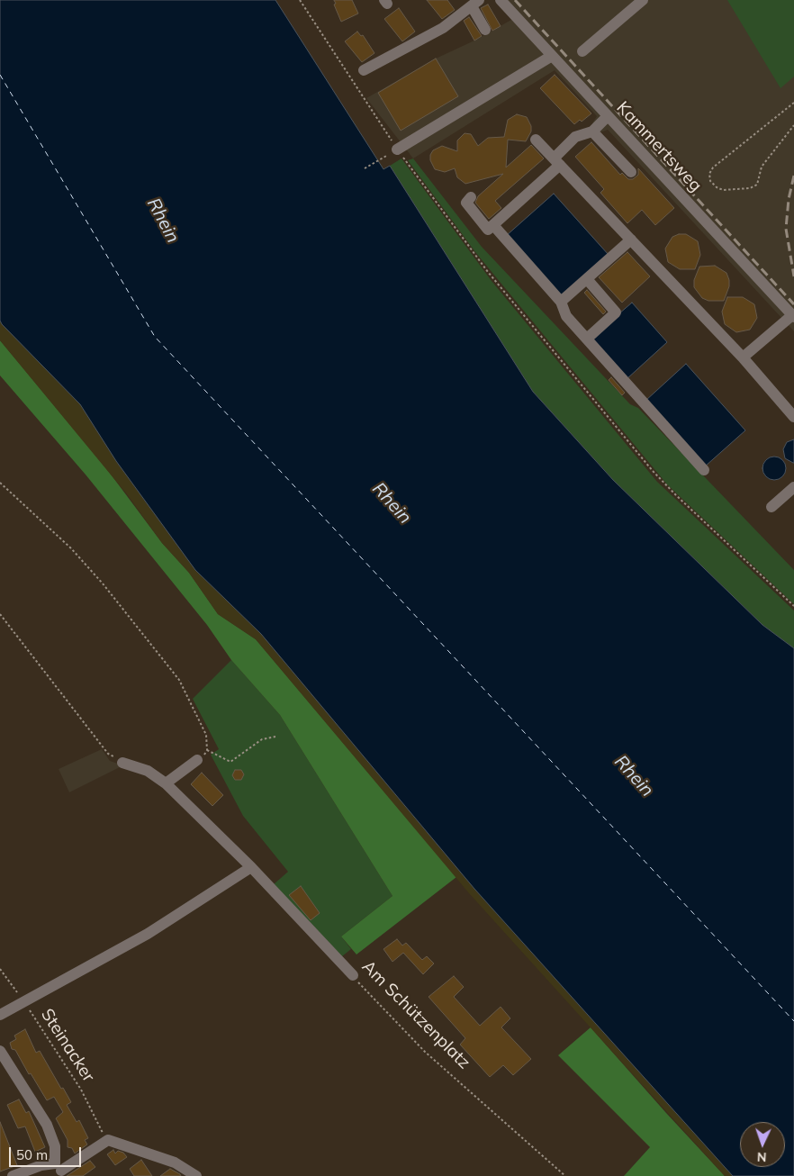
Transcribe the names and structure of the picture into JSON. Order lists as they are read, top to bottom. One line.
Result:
{"streets":{"street":["Kammertsweg","Am Schützenplatz"],"path":["Steinacker"]},"water":["Rhein"],"scale_bar":"50 m","north":"bottom"}
